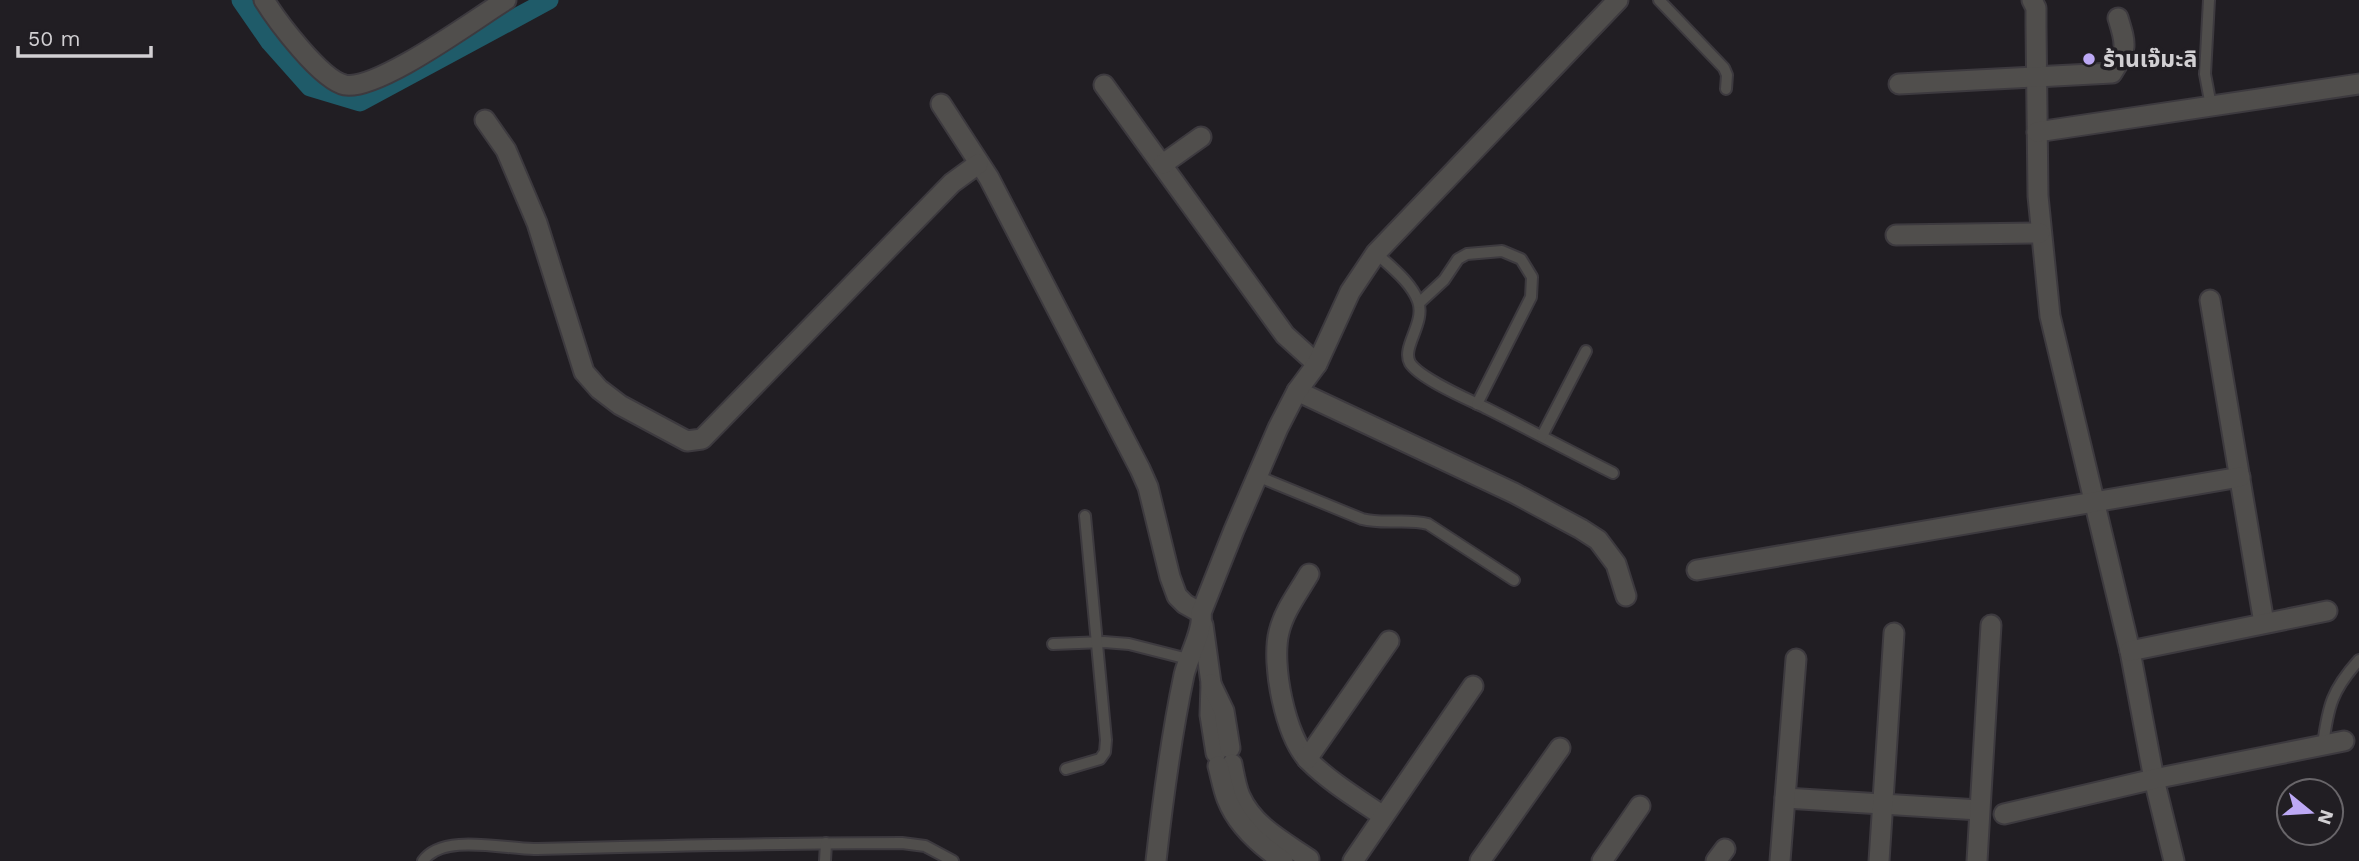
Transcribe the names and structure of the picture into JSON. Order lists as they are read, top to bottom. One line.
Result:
{"places":["ร้านเจ๊มะลิ"],"scale_bar":"50 m","north":"right"}
